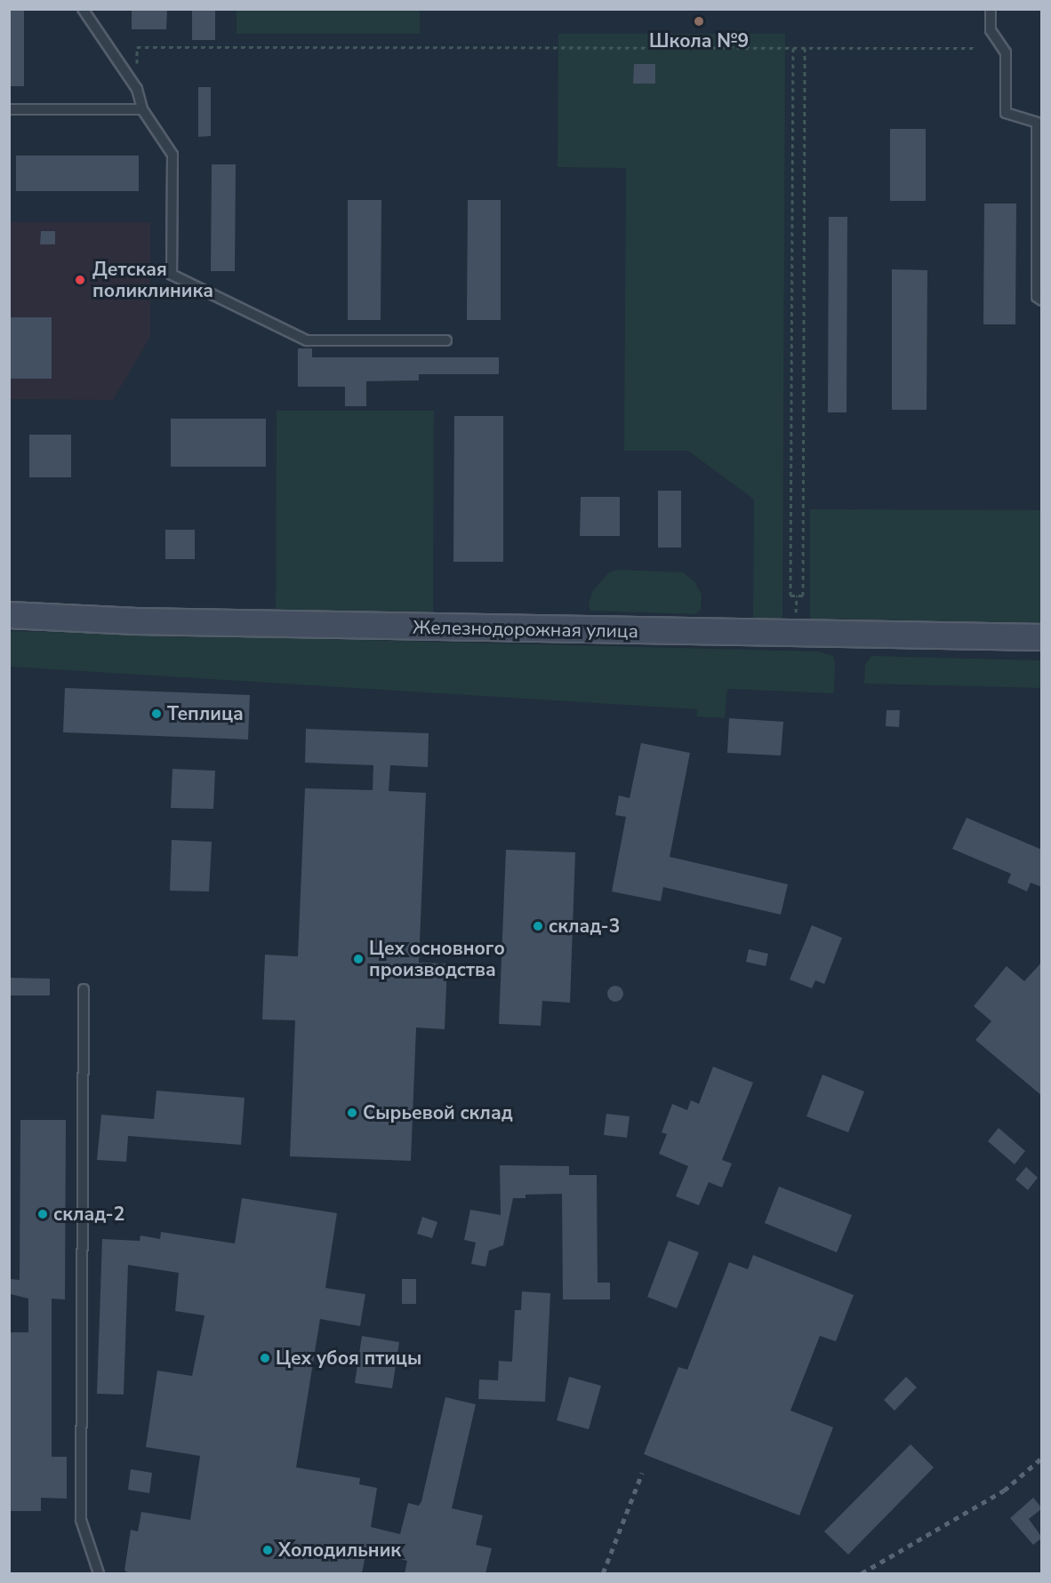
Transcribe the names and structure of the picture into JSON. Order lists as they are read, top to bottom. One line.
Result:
{"streets":{"main road":["Железнодорожная улица"]},"places":["Школа №9","Детская поликлиника","Теплица","склад-3","Цех основного производства","Сырьевой склад","склад-2","Цех убоя птицы","Холодильник"]}
